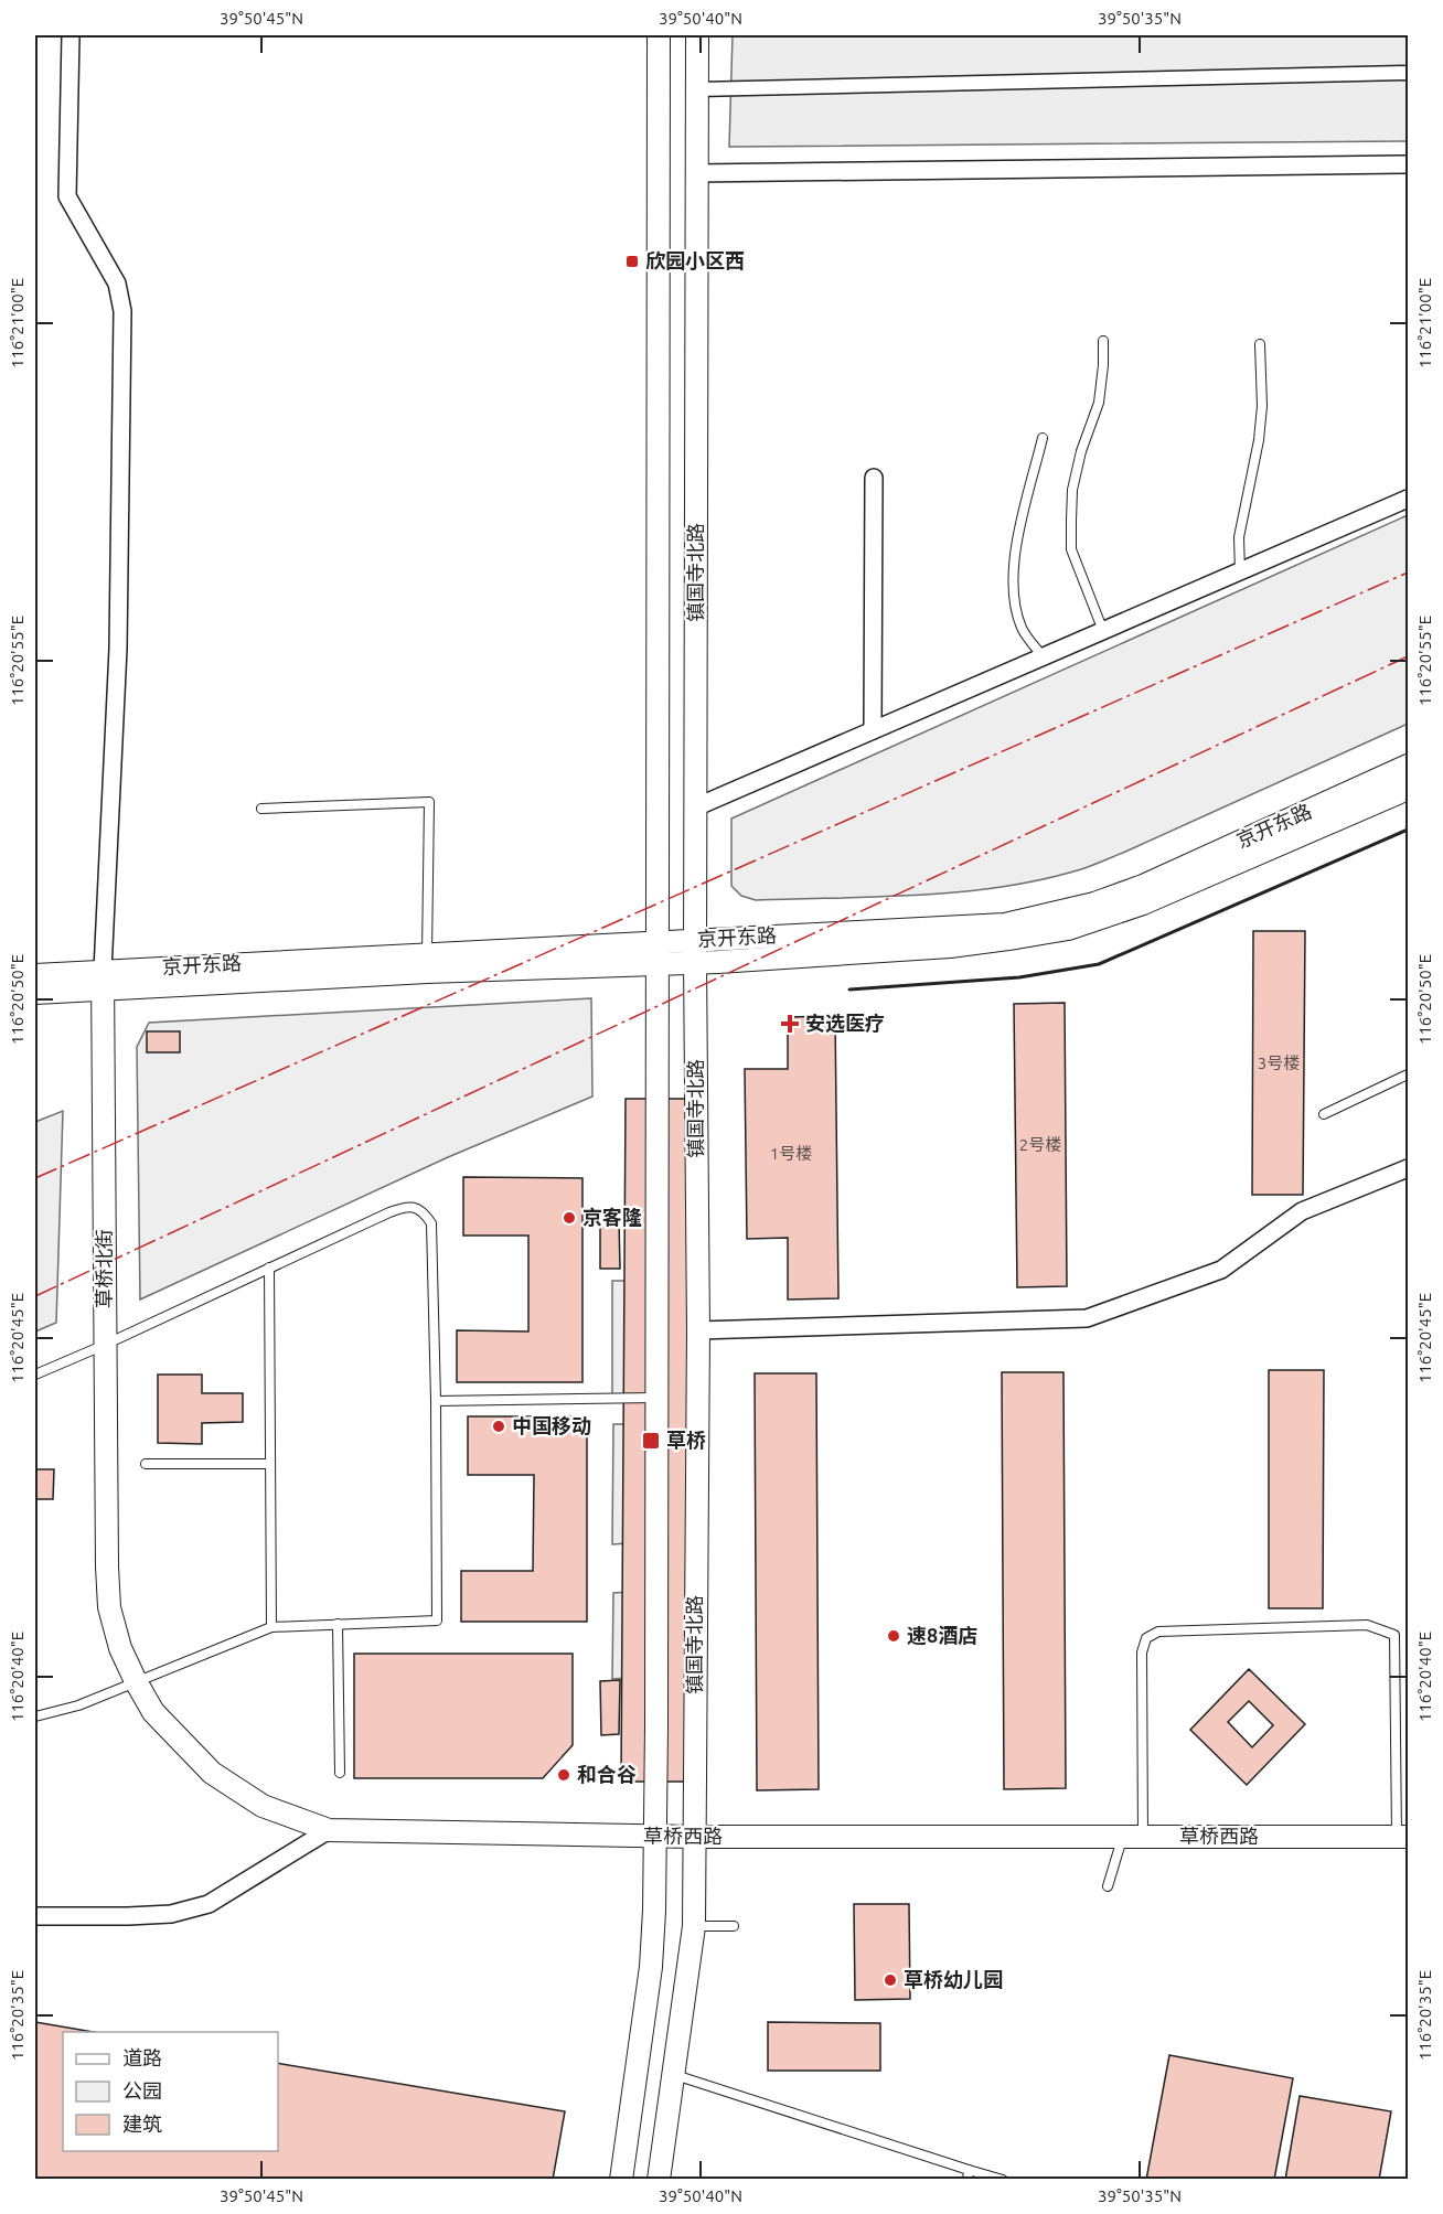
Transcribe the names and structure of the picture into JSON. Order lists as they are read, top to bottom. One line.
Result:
{"streets":{"street":["镇国寺北路","京开东路","草桥北街","草桥西路"]},"crossings":[["镇国寺北路","京开东路"],["镇国寺北路","草桥西路"],["京开东路","草桥北街"],["草桥北街","草桥西路"]],"places":{"transit":["欣园小区西","草桥"],"health":["安选医疗"],"other":["京客隆","中国移动","速8酒店","和合谷","草桥幼儿园"]},"house_numbers":["3号楼","2号楼","1号楼"],"legend":["道路","公园","建筑"],"coordinates":["39°50'45\"N","39°50'40\"N","39°50'35\"N","116°21'00\"E","116°20'55\"E","116°20'50\"E","116°20'45\"E","116°20'40\"E","116°20'35\"E"]}
